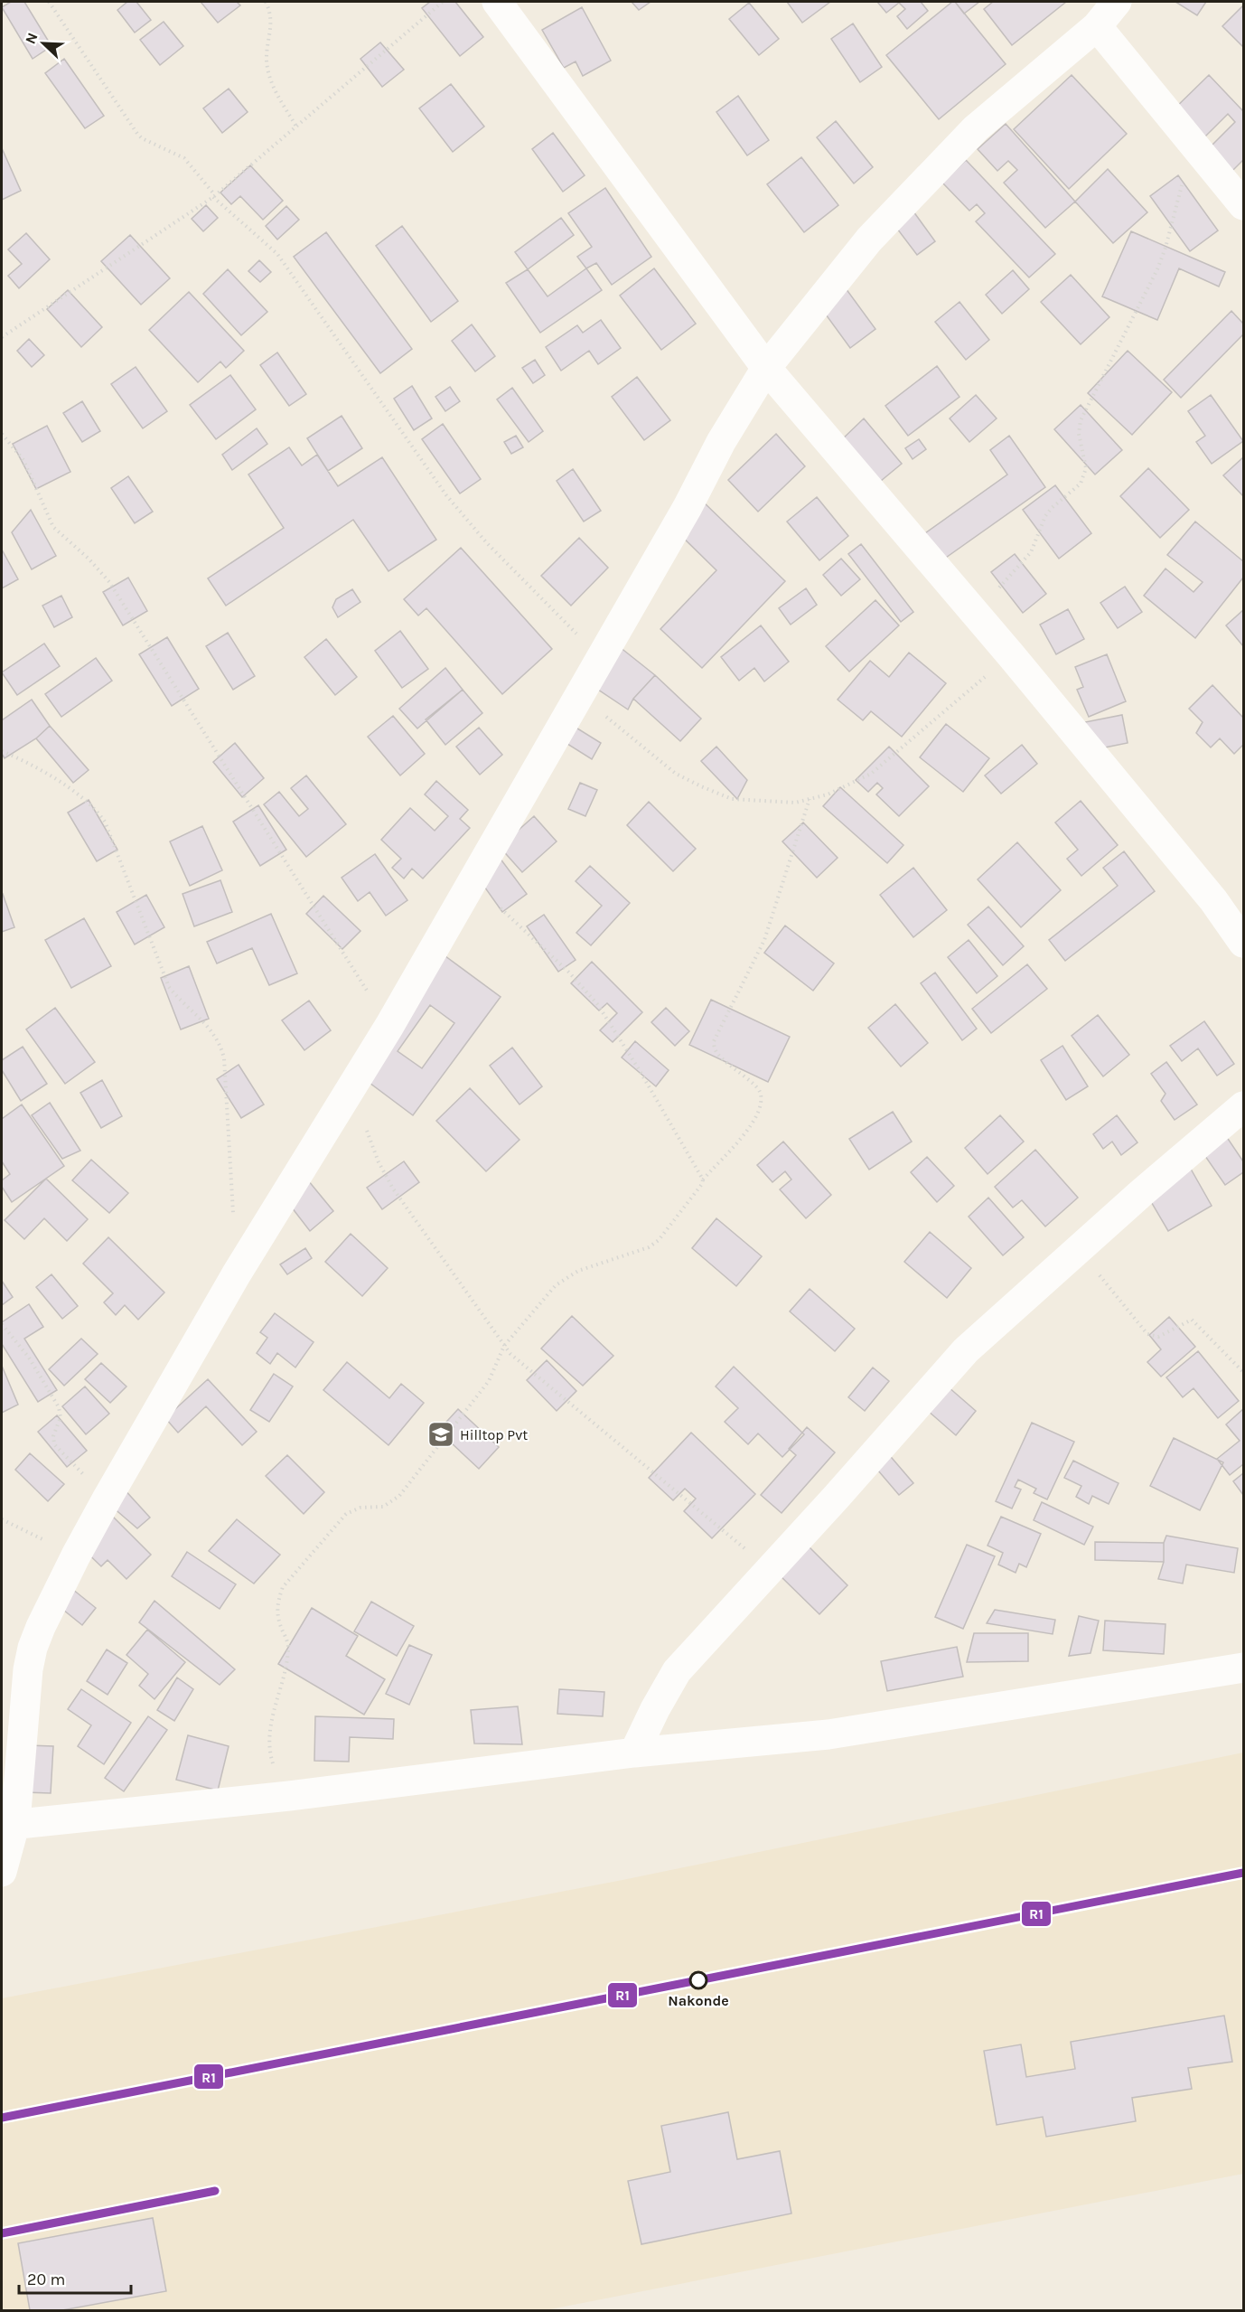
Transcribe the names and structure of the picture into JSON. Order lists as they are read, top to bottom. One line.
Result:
{"places":{"school or university":["Hilltop Pvt"],"other":["Nakonde"]},"lines":["transit line R1"],"scale_bar":"20 m","north":"top left"}
